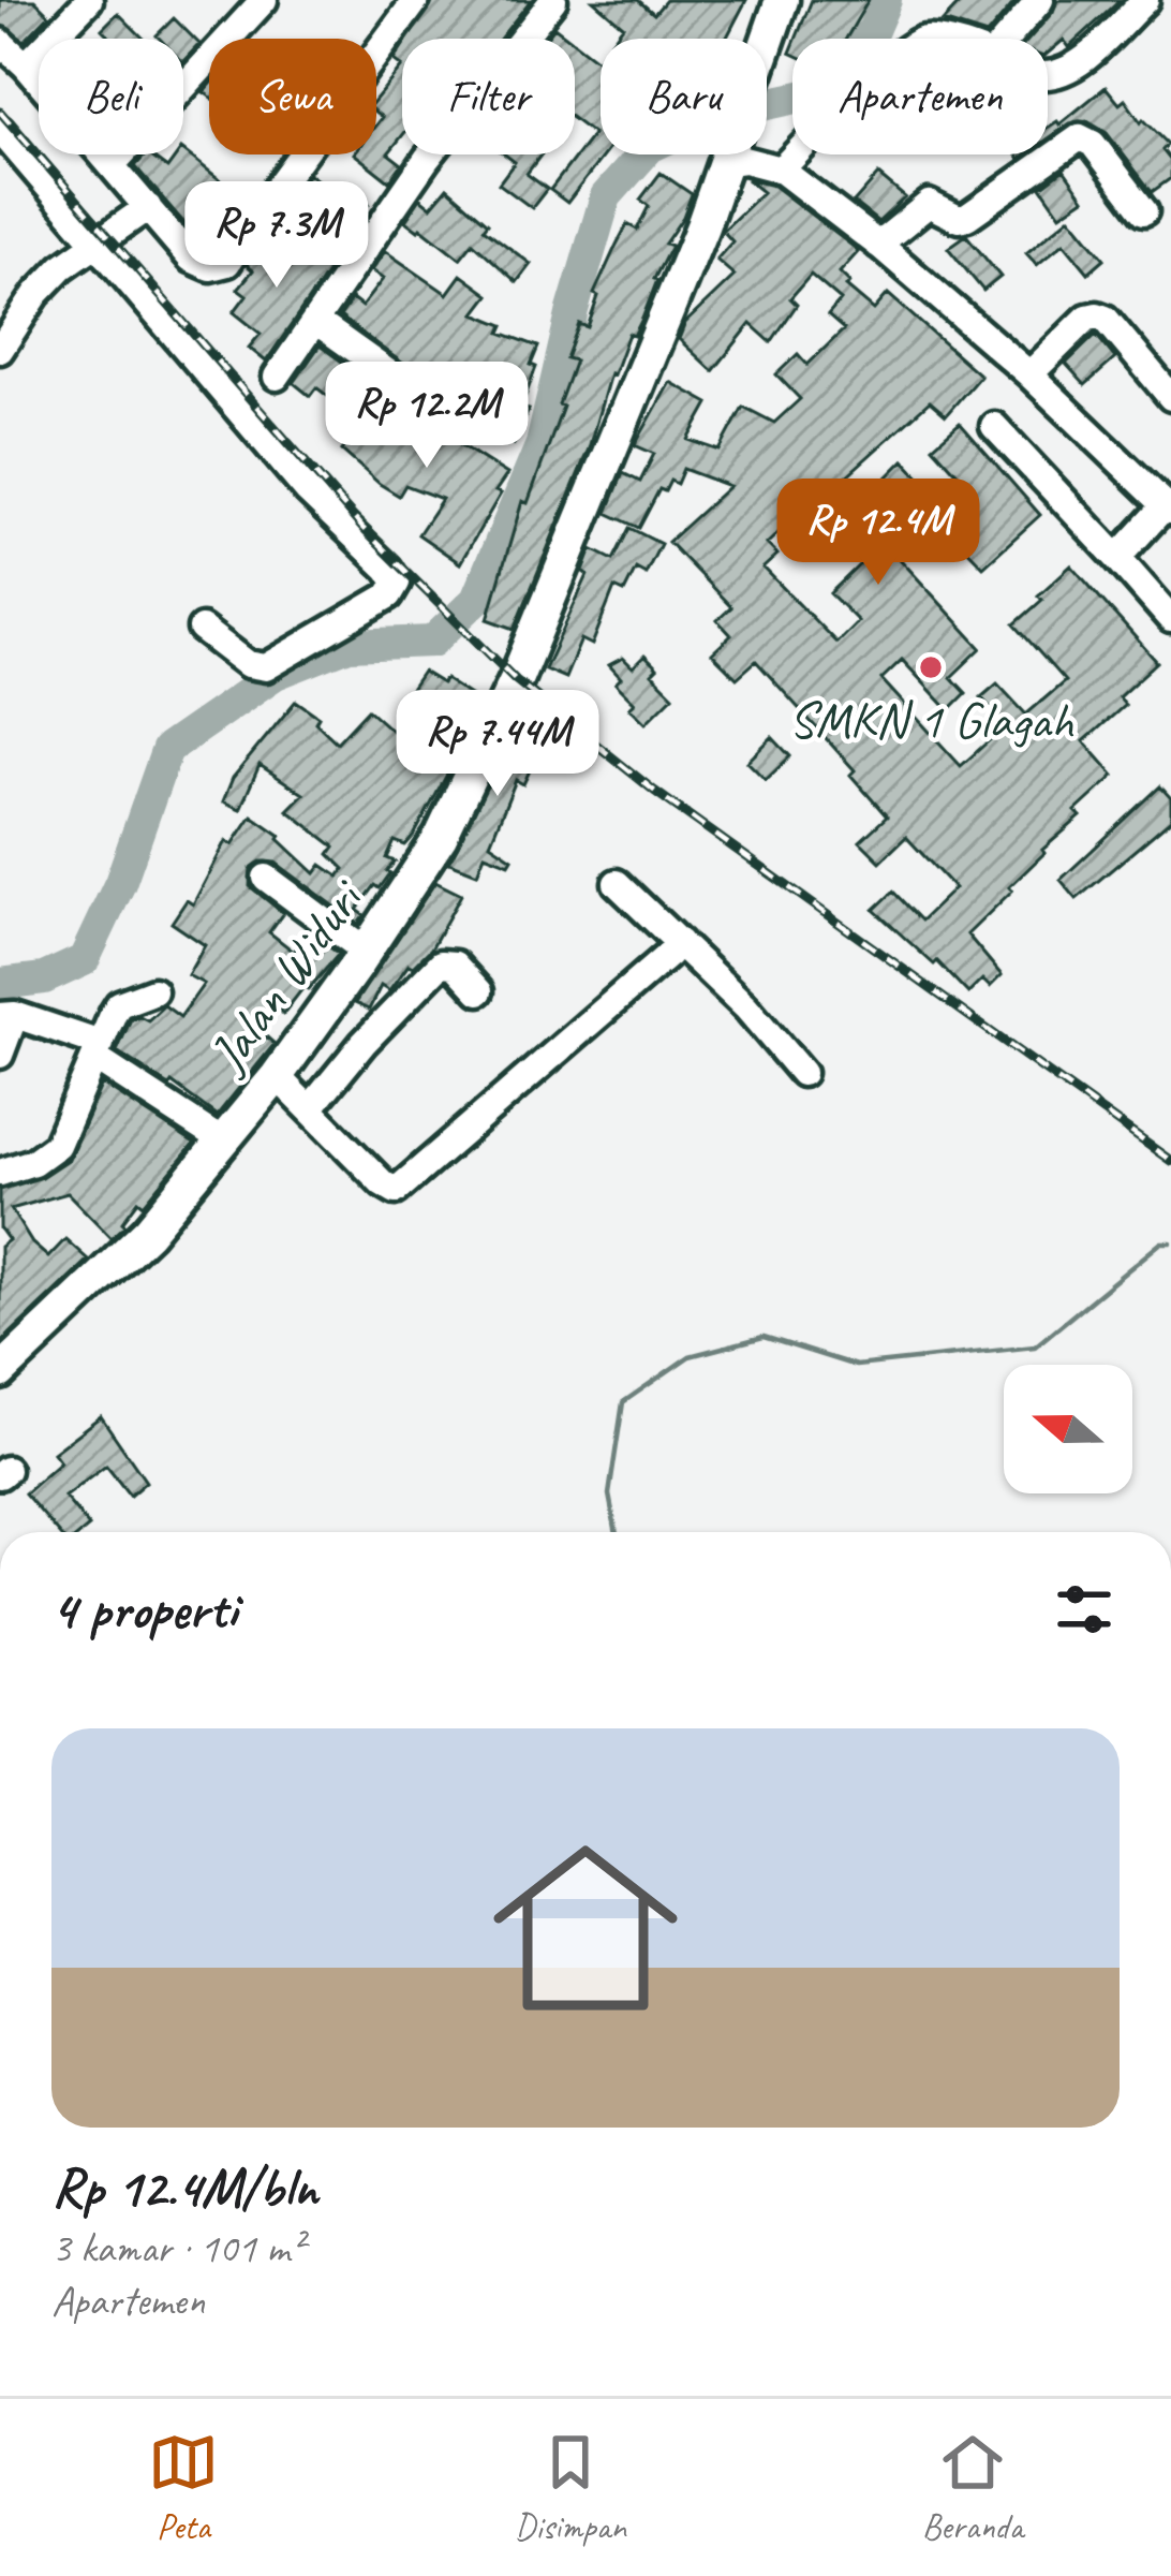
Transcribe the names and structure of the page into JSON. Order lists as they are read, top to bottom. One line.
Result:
{"streets":{"main road":["Jalan Widuri"]},"places":["SMKN 1 Glagah"],"north":"left","page":{"chip":["Beli","Sewa","Filter","Baru","Apartemen"],"price":["Rp 7.3M","Rp 12.2M","Rp 12.4M","Rp 7.44M"],"heading":"4 properti","list":[{"name":"Rp 12.4M/bln","note":"3 kamar · 101 m² · Apartemen"}],"tabs":["Peta","Disimpan","Beranda"]}}
